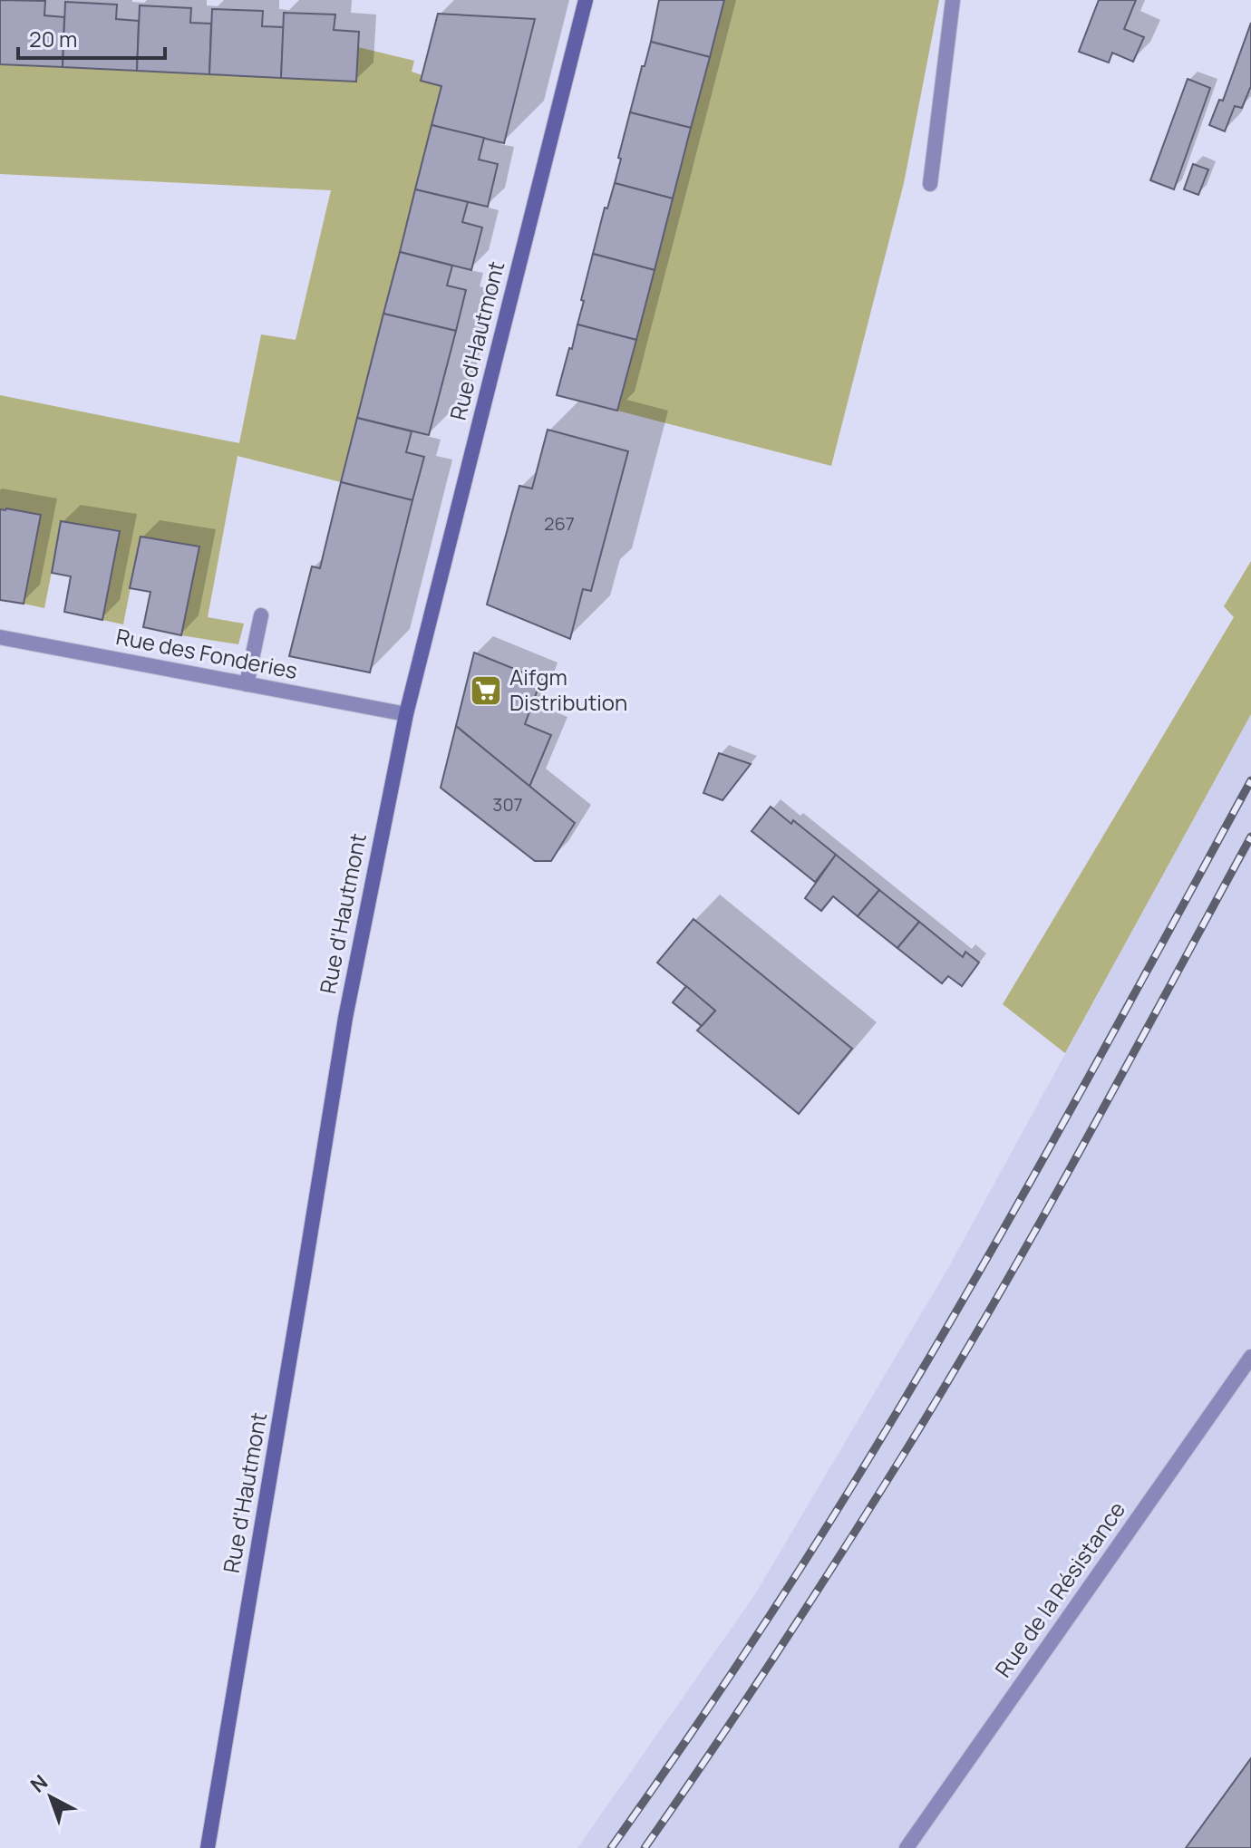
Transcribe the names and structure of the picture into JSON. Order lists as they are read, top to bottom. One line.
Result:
{"streets":{"street":["Rue d'Hautmont","Rue des Fonderies","Rue de la Résistance"]},"crossings":[["Rue d'Hautmont","Rue des Fonderies"]],"places":{"supermarket":["Aifgm Distribution"]},"house_numbers":["267","307"],"scale_bar":"20 m","north":"top left"}
